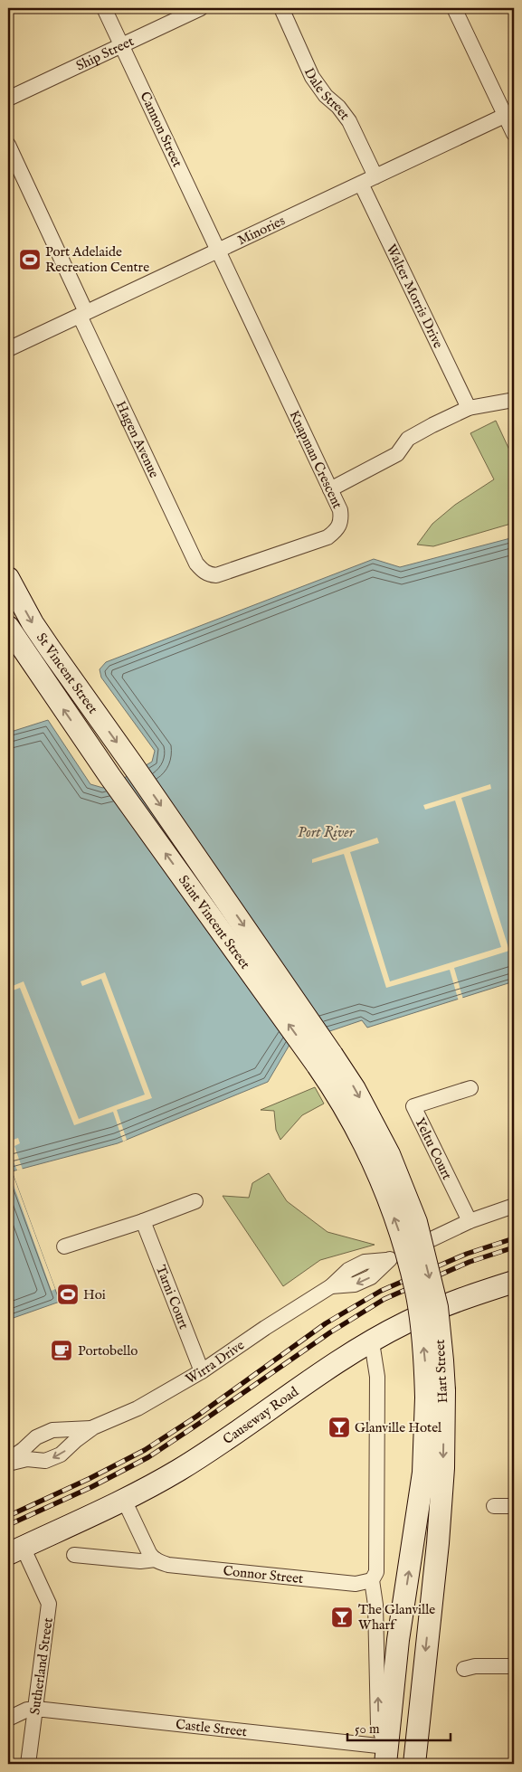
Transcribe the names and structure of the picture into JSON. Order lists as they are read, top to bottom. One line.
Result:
{"streets":{"main road":["St Vincent Street","Saint Vincent Street","Hart Street","Causeway Road"],"street":["Ship Street","Dale Street","Cannon Street","Minories","Walter Morris Drive","Hagen Avenue","Knapman Crescent","Yeltu Court","Tarni Court","Wirra Drive","Connor Street","Sutherland Street","Castle Street"]},"crossings":[["Ship Street","Cannon Street"],["Dale Street","Minories"],["Cannon Street","Minories"],["Cannon Street","Knapman Crescent"],["Minories","Walter Morris Drive"],["Minories","Hagen Avenue"],["Minories","Knapman Crescent"],["Hagen Avenue","Knapman Crescent"],["St Vincent Street","Saint Vincent Street"],["Saint Vincent Street","Hart Street"],["Yeltu Court","Wirra Drive"],["Tarni Court","Wirra Drive"],["Hart Street","Castle Street"],["Causeway Road","Sutherland Street"],["Sutherland Street","Castle Street"]],"water":["Port River"],"places":{"sports":["Port Adelaide Recreation Centre","Hoi"],"cafe":["Portobello"],"bar":["Glanville Hotel","The Glanville Wharf"]},"scale_bar":"50 m"}
